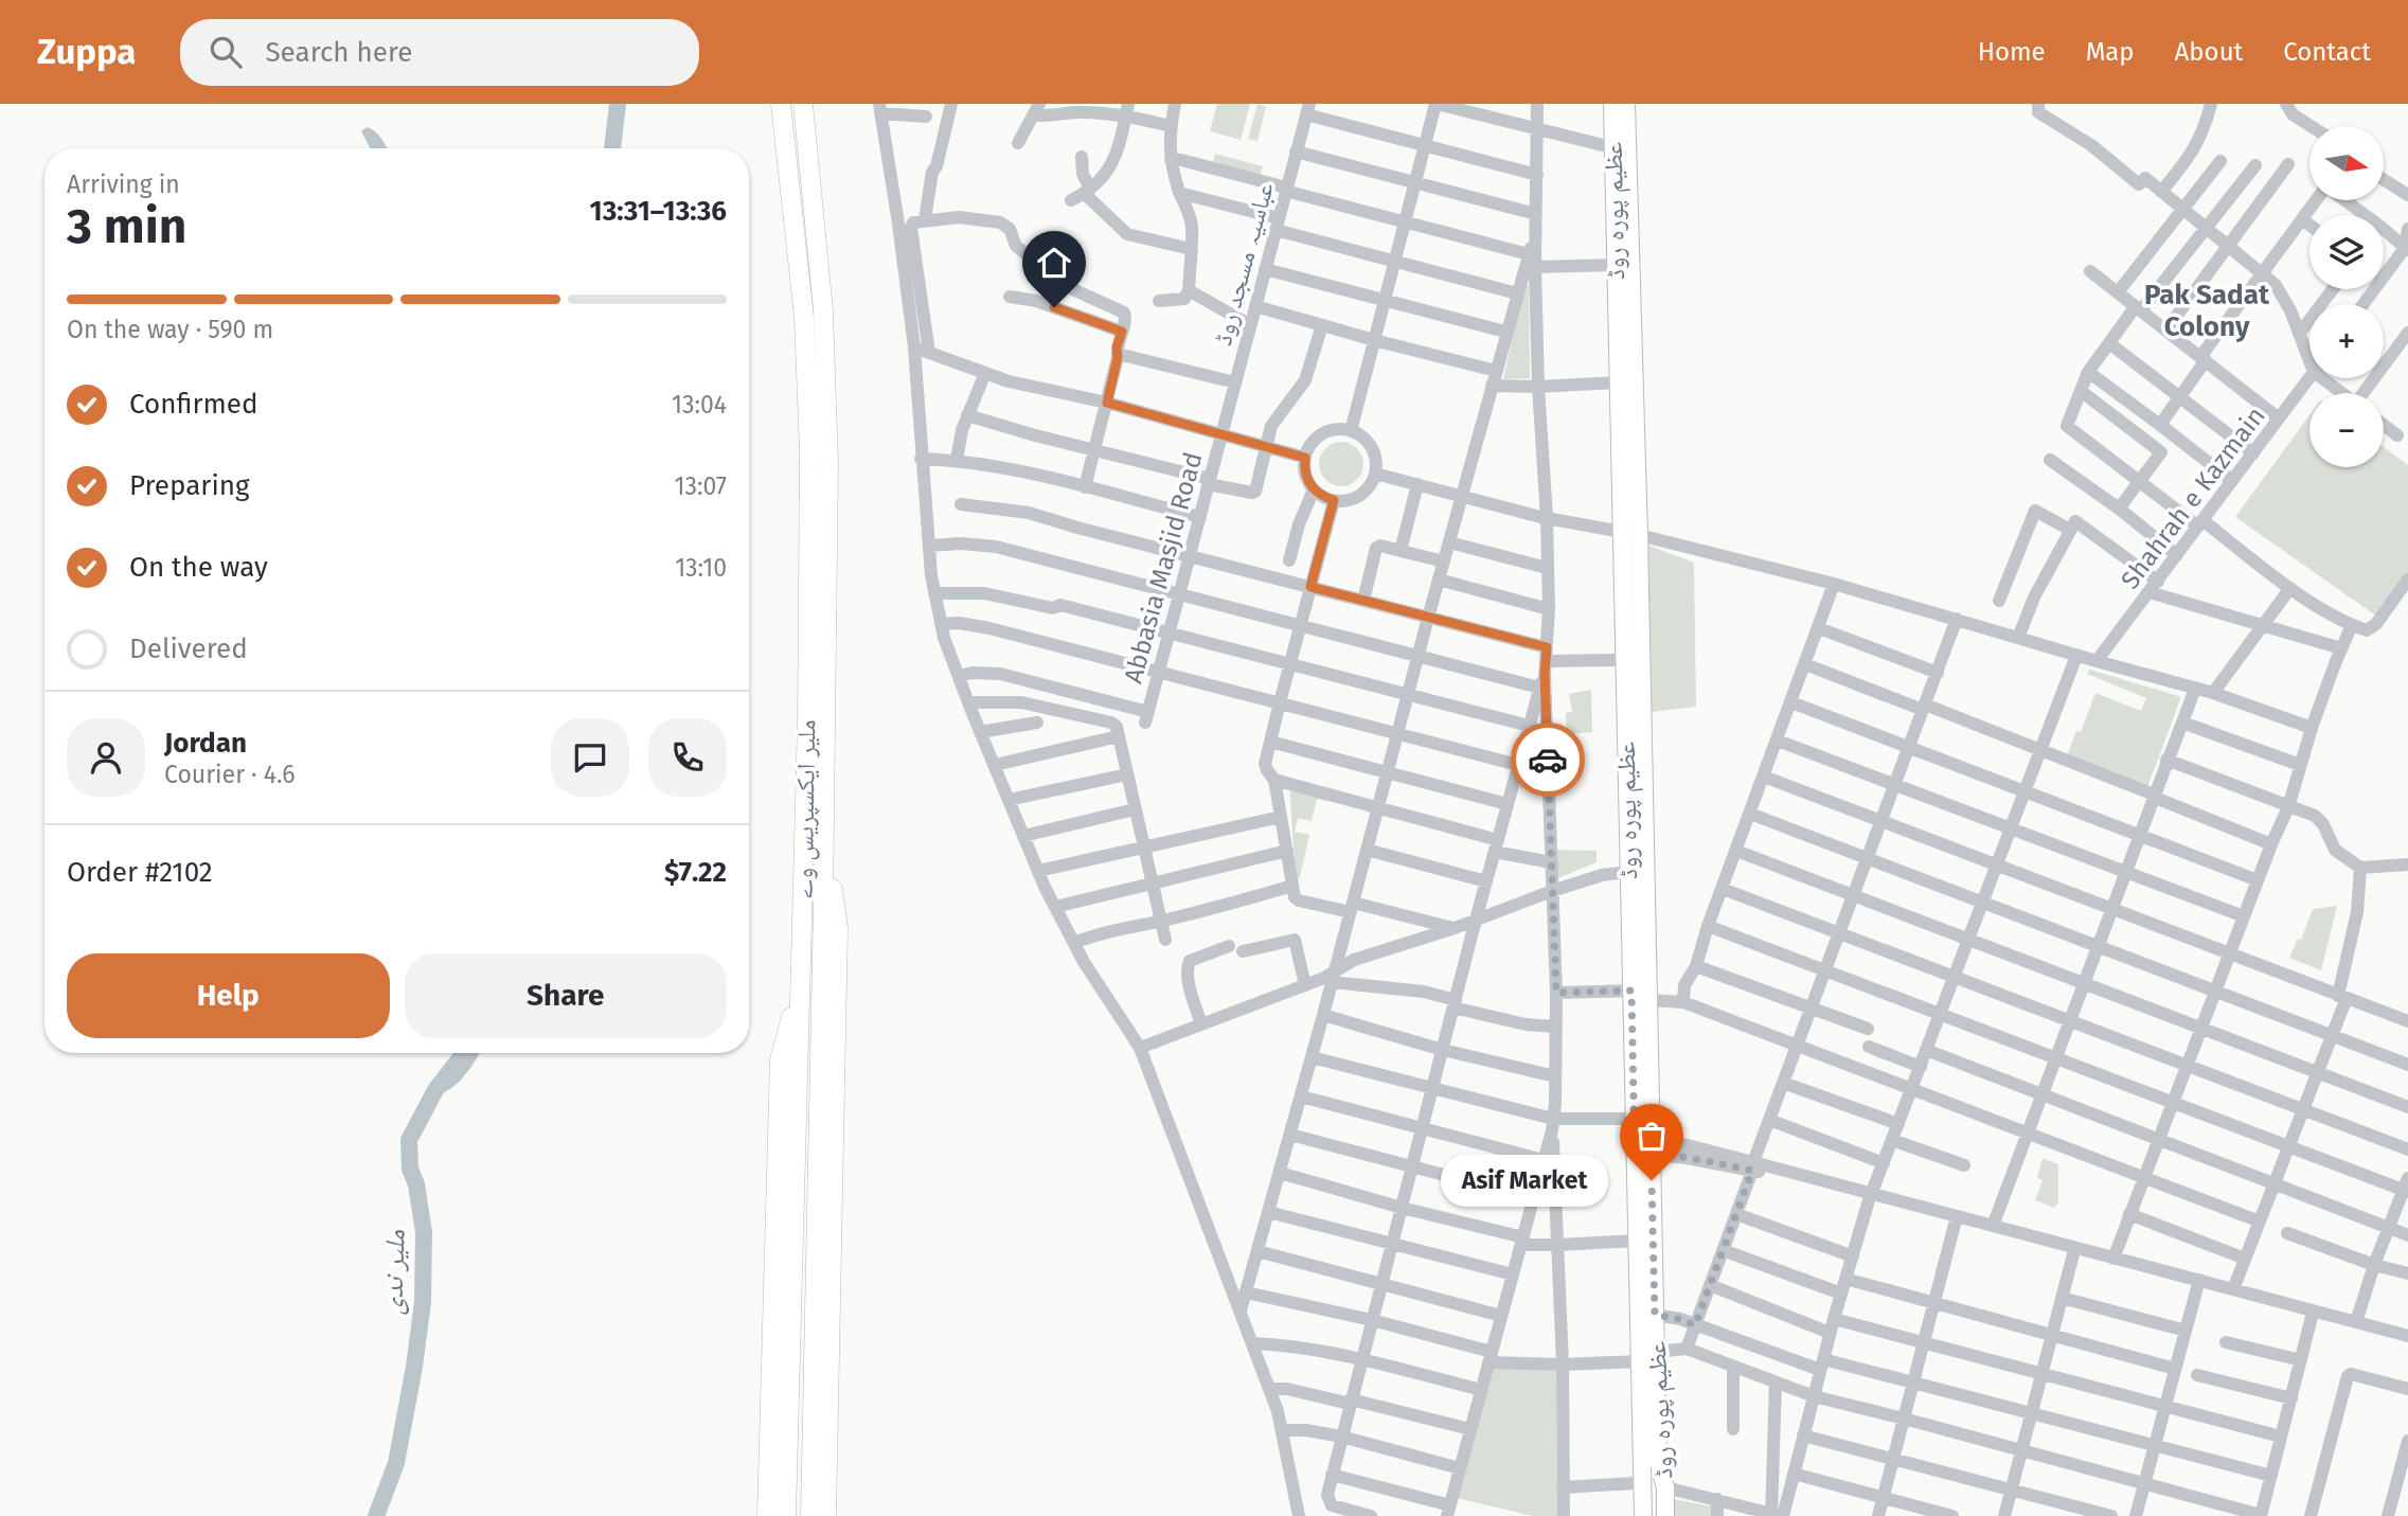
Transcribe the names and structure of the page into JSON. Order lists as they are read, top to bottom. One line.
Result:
{"streets":{"highway":["ملیر ایکسپریس وے"],"main road":["عظیم پورہ روڈ"],"street":["عباسیہ مسجد روڈ","Shahrah e Kazmain","Abbasia Masjid Road"]},"crossings":[["عباسیہ مسجد روڈ","Abbasia Masjid Road"]],"districts":["Pak Sadat Colony"],"water":["ملیر ندی"],"places":["Asif Market"],"north":"right","page":{"header":"Zuppa","search":"Search here","nav":["Home","Map","About","Contact"],"map_buttons":["+","−"],"heading":["3 min","Arriving in","13:31–13:36"],"panel":["Jordan","Courier · 4.6","Order #2102","$7.22"],"bar":"On the way · 590 m","list":[["Confirmed","13:04"],["Preparing","13:07"],["On the way","13:10"],"Delivered"],"buttons":["Help","Share"],"bubble":"Asif Market"}}
